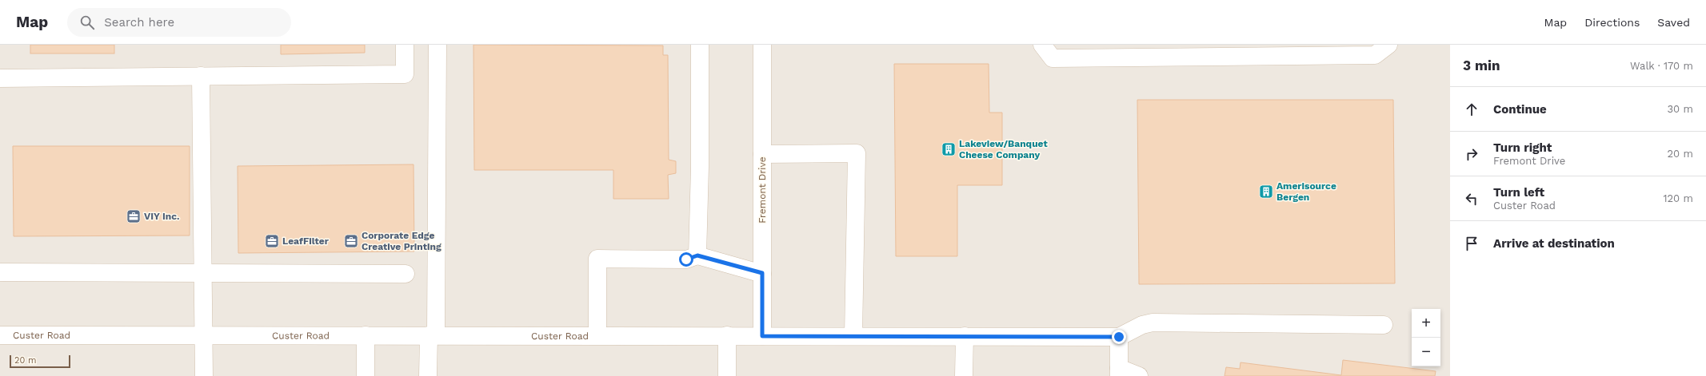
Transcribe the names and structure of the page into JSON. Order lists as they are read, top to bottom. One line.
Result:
{"streets":{"street":["Fremont Drive","Custer Road"]},"crossings":[["Fremont Drive","Custer Road"]],"places":{"building":["Lakeview/Banquet Cheese Company","Amerisource Bergen"],"office":["VIY Inc.","LeafFilter","Corporate Edge Creative Printing"]},"scale_bar":"20 m","page":{"header":"Map","search":"Search here","nav":["Map","Directions","Saved"],"heading":["3 min","Walk · 170 m"],"list":[["Continue","30 m"],["Turn right","Fremont Drive","20 m"],["Turn left","Custer Road","120 m"],"Arrive at destination"],"map_buttons":["+","−"],"scale":"20 m"}}
